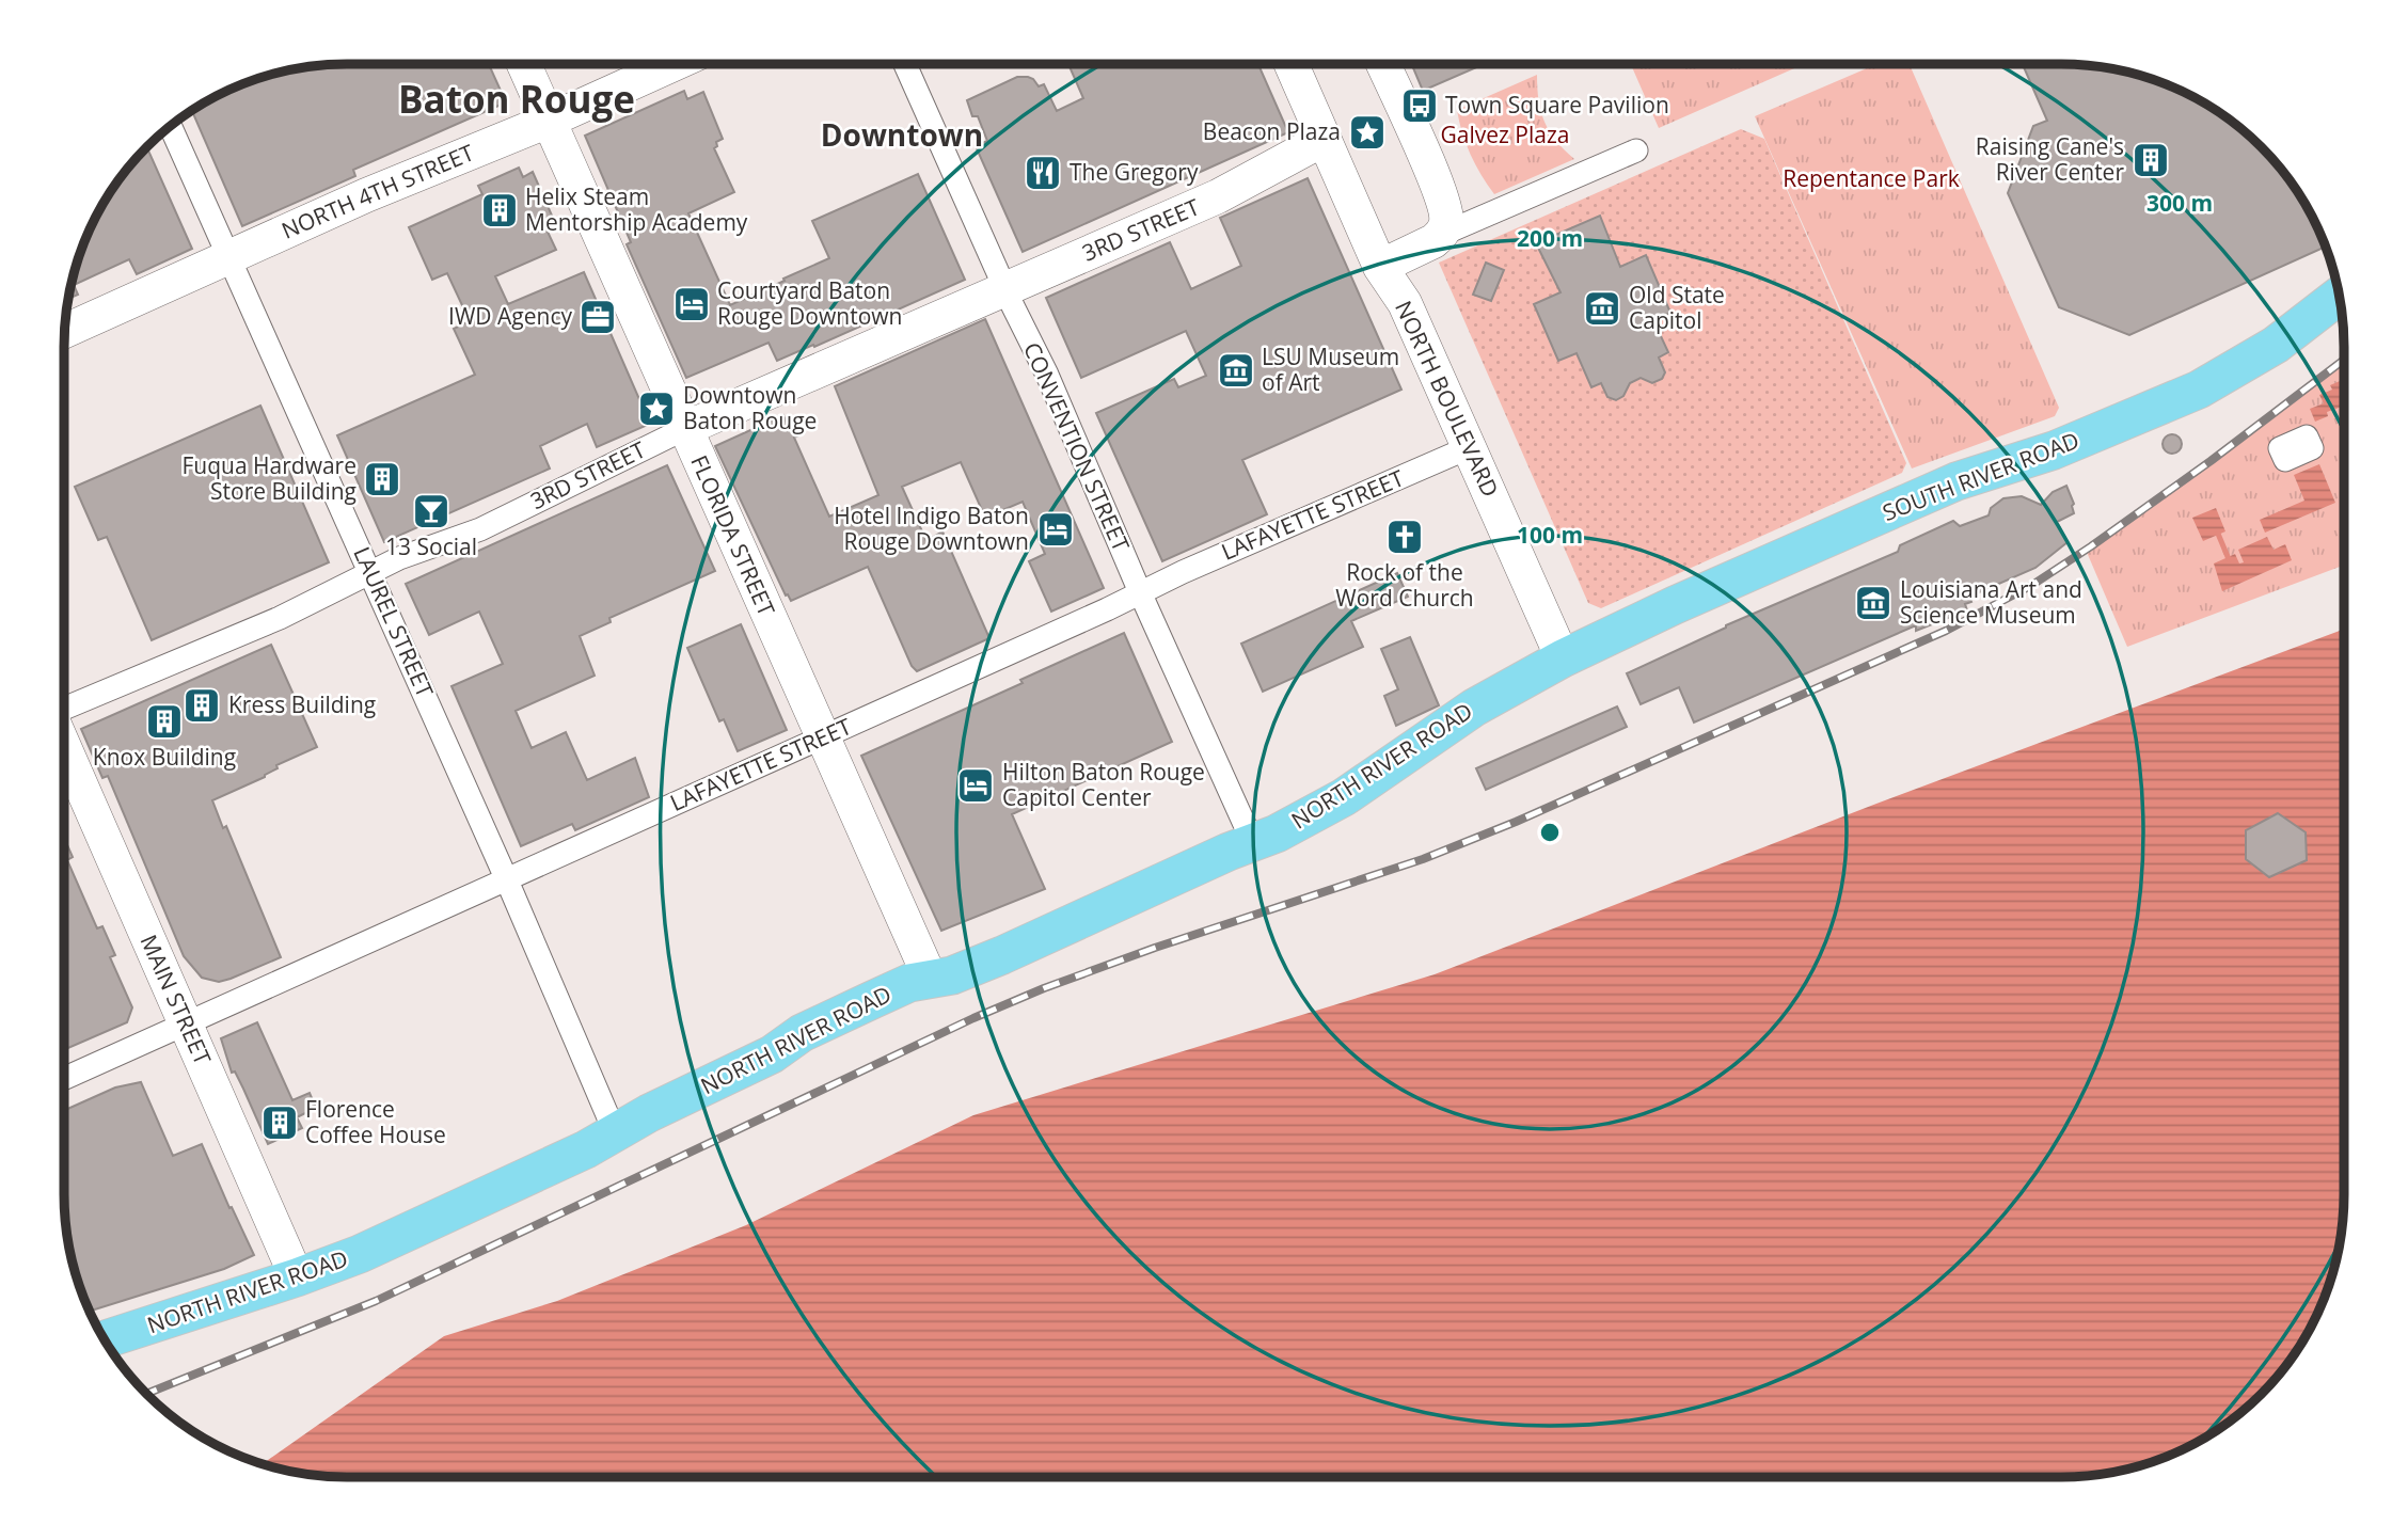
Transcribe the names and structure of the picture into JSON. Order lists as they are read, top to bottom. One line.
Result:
{"streets":{"main road":["SOUTH RIVER ROAD","NORTH RIVER ROAD"],"street":["NORTH 4TH STREET","3RD STREET","NORTH BOULEVARD","CONVENTION STREET","LAFAYETTE STREET","FLORIDA STREET","LAUREL STREET","MAIN STREET"]},"crossings":[["NORTH 4TH STREET","FLORIDA STREET"],["NORTH 4TH STREET","LAUREL STREET"],["3RD STREET","NORTH BOULEVARD"],["3RD STREET","CONVENTION STREET"],["3RD STREET","FLORIDA STREET"],["3RD STREET","LAUREL STREET"],["NORTH BOULEVARD","SOUTH RIVER ROAD"],["NORTH BOULEVARD","LAFAYETTE STREET"],["NORTH BOULEVARD","NORTH RIVER ROAD"],["CONVENTION STREET","LAFAYETTE STREET"],["CONVENTION STREET","NORTH RIVER ROAD"],["SOUTH RIVER ROAD","NORTH RIVER ROAD"],["LAFAYETTE STREET","FLORIDA STREET"],["LAFAYETTE STREET","LAUREL STREET"],["LAFAYETTE STREET","MAIN STREET"],["FLORIDA STREET","NORTH RIVER ROAD"],["LAUREL STREET","NORTH RIVER ROAD"],["NORTH RIVER ROAD","MAIN STREET"]],"districts":["Baton Rouge","Downtown"],"parks":["Galvez Plaza","Repentance Park"],"places":{"bus stop":["Town Square Pavilion"],"place":["Beacon Plaza","Downtown Baton Rouge"],"building":["Raising Cane's River Center","Helix Steam Mentorship Academy","Fuqua Hardware Store Building","Kress Building","Knox Building","Florence Coffee House"],"restaurant":["The Gregory"],"hotel":["Courtyard Baton Rouge Downtown","Hotel Indigo Baton Rouge Downtown","Hilton Baton Rouge Capitol Center"],"museum":["Old State Capitol","LSU Museum of Art","Louisiana Art and Science Museum"],"office":["IWD Agency"],"bar":["13 Social"],"church":["Rock of the Word Church"]},"rings":["300 m","200 m","100 m"]}
